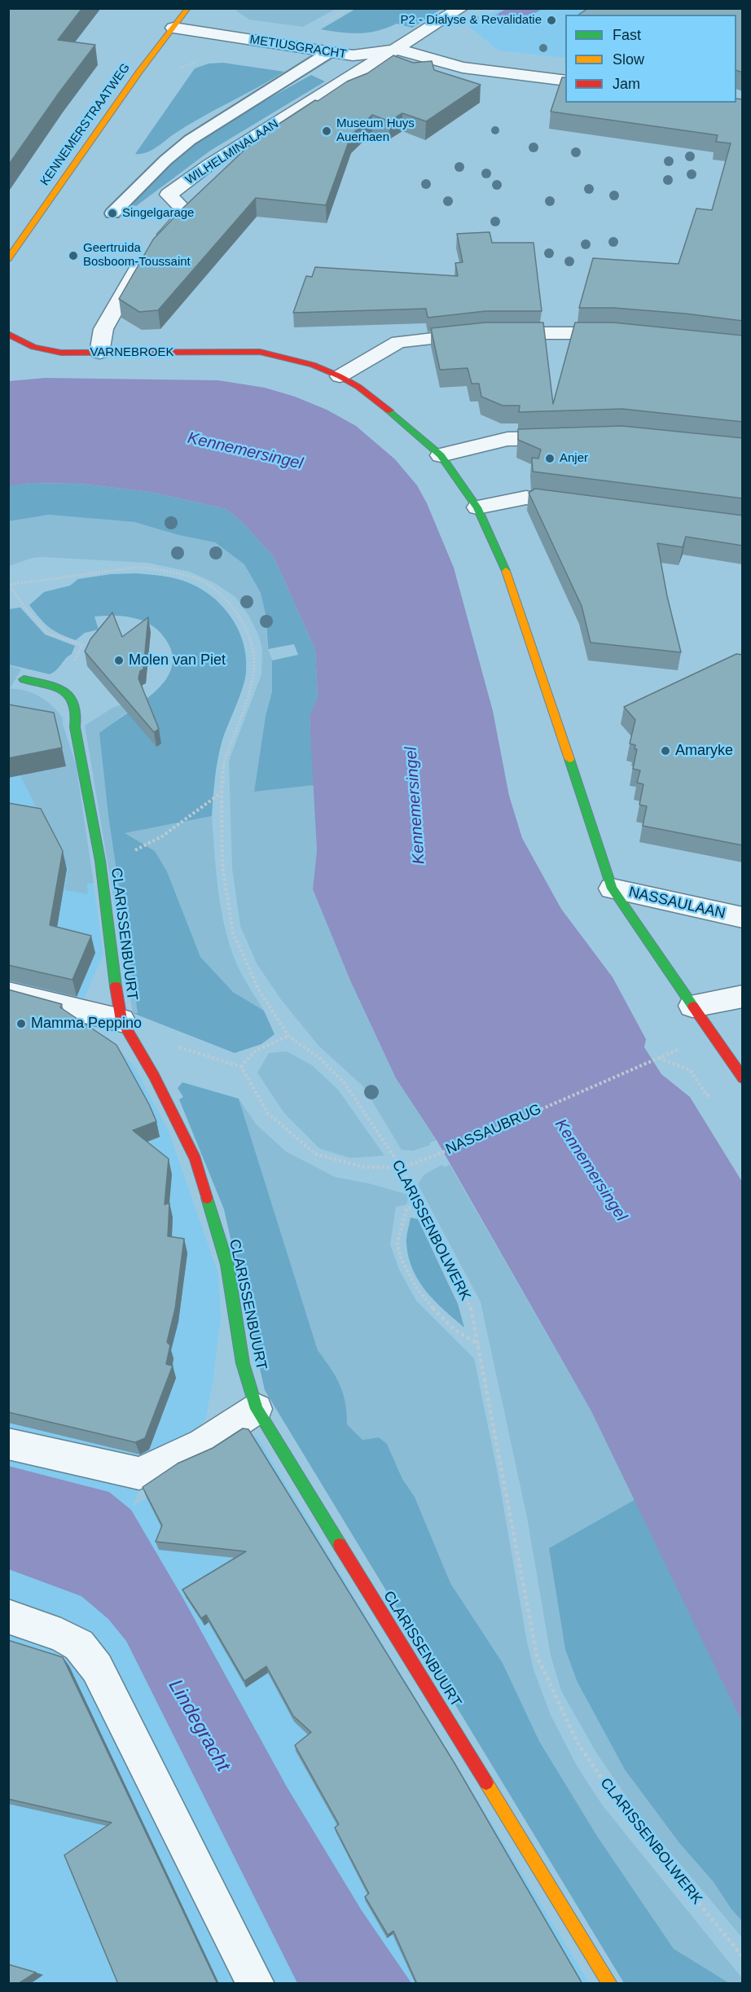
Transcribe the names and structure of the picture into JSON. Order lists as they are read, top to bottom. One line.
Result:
{"streets":{"main road":["KENNEMERSTRAATWEG","VARNEBROEK","CLARISSENBUURT"],"street":["METIUSGRACHT","WILHELMINALAAN","NASSAULAAN"],"path":["NASSAUBRUG","CLARISSENBOLWERK"]},"crossings":[["METIUSGRACHT","KENNEMERSTRAATWEG"],["METIUSGRACHT","WILHELMINALAAN"],["WILHELMINALAAN","VARNEBROEK"],["NASSAUBRUG","CLARISSENBOLWERK"]],"water":["Kennemersingel","Lindegracht"],"places":["P2 - Dialyse & Revalidatie","Museum Huys Auerhaen","Singelgarage","Geertruida Bosboom-Toussaint","Anjer","Molen van Piet","Amaryke","Mamma Peppino"],"legend":["Fast","Slow","Jam"]}
